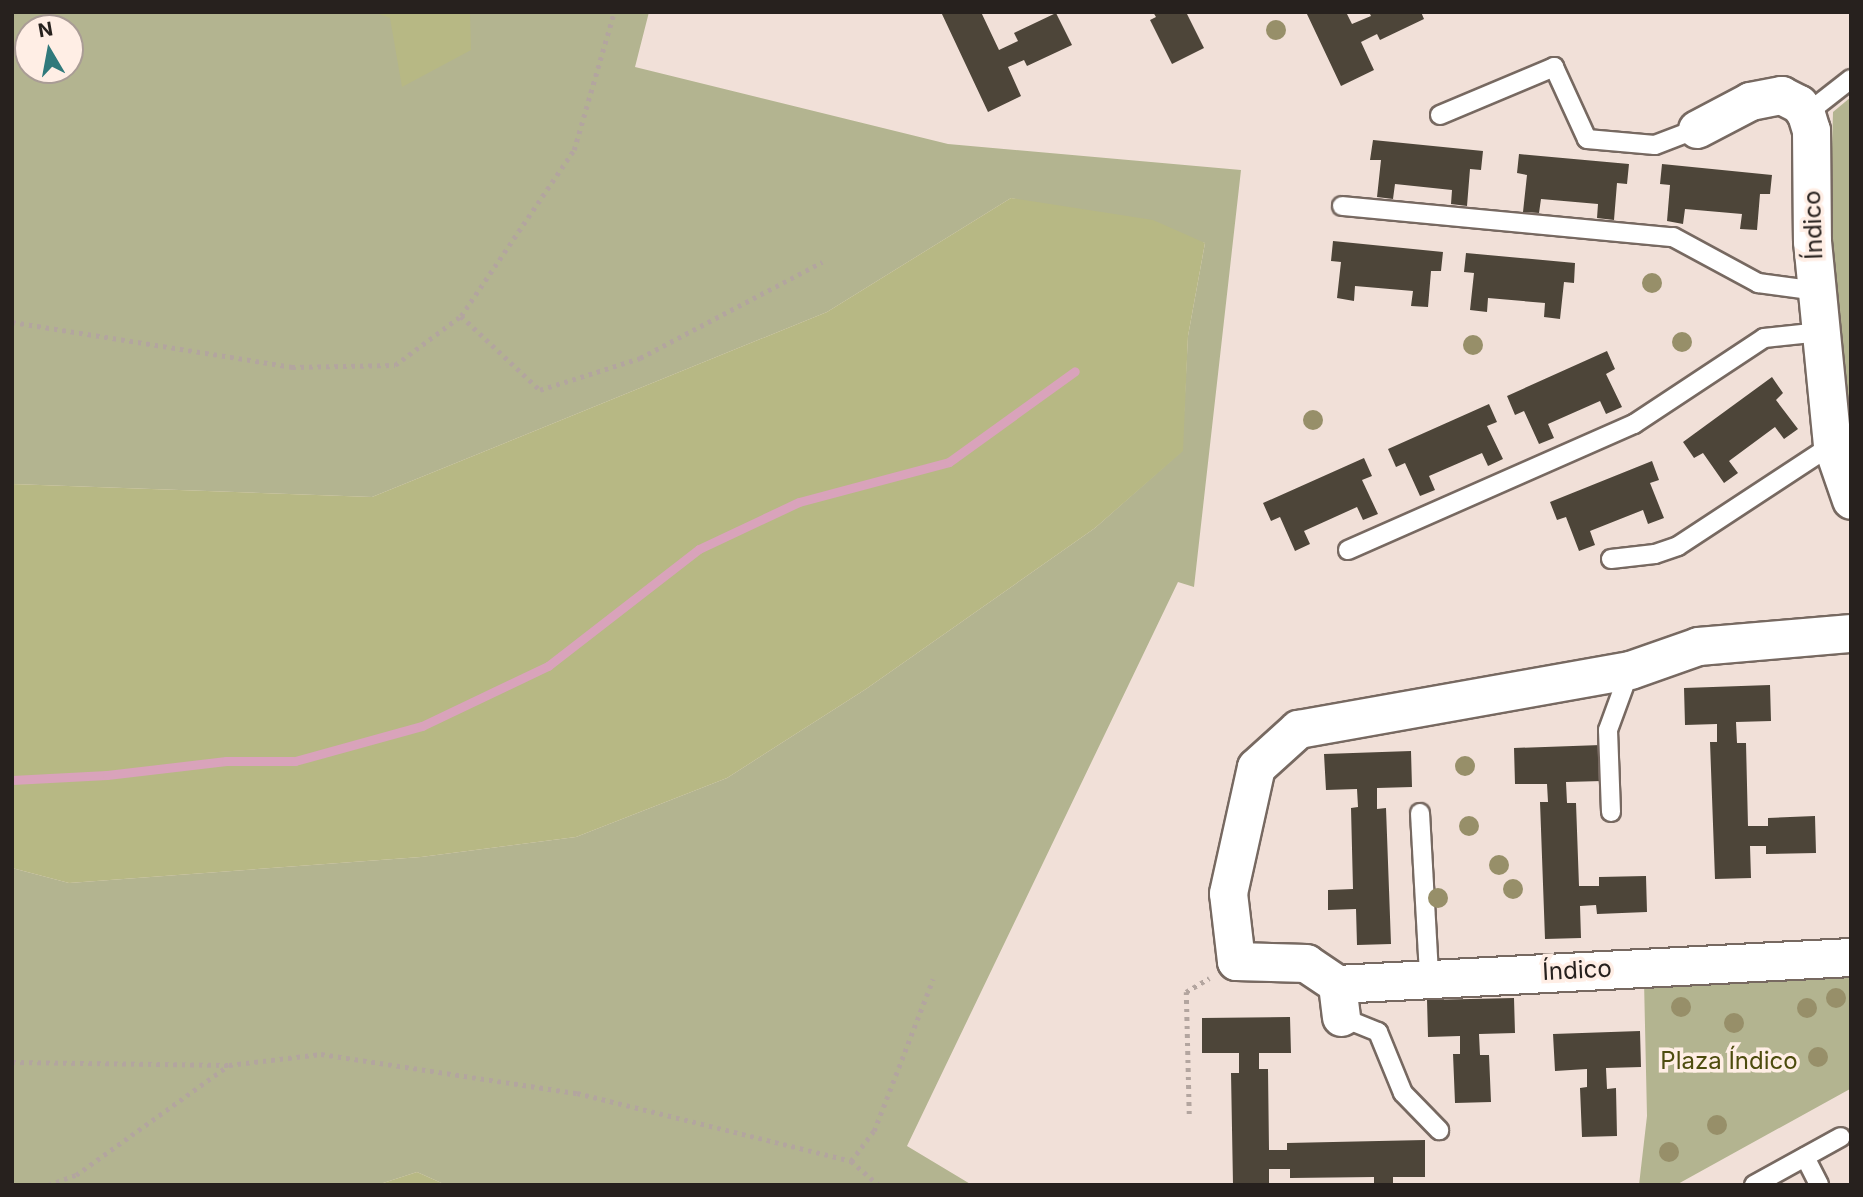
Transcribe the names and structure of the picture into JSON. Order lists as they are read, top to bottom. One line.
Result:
{"streets":{"street":["Índico"]},"parks":["Plaza Índico"],"north":"top"}
